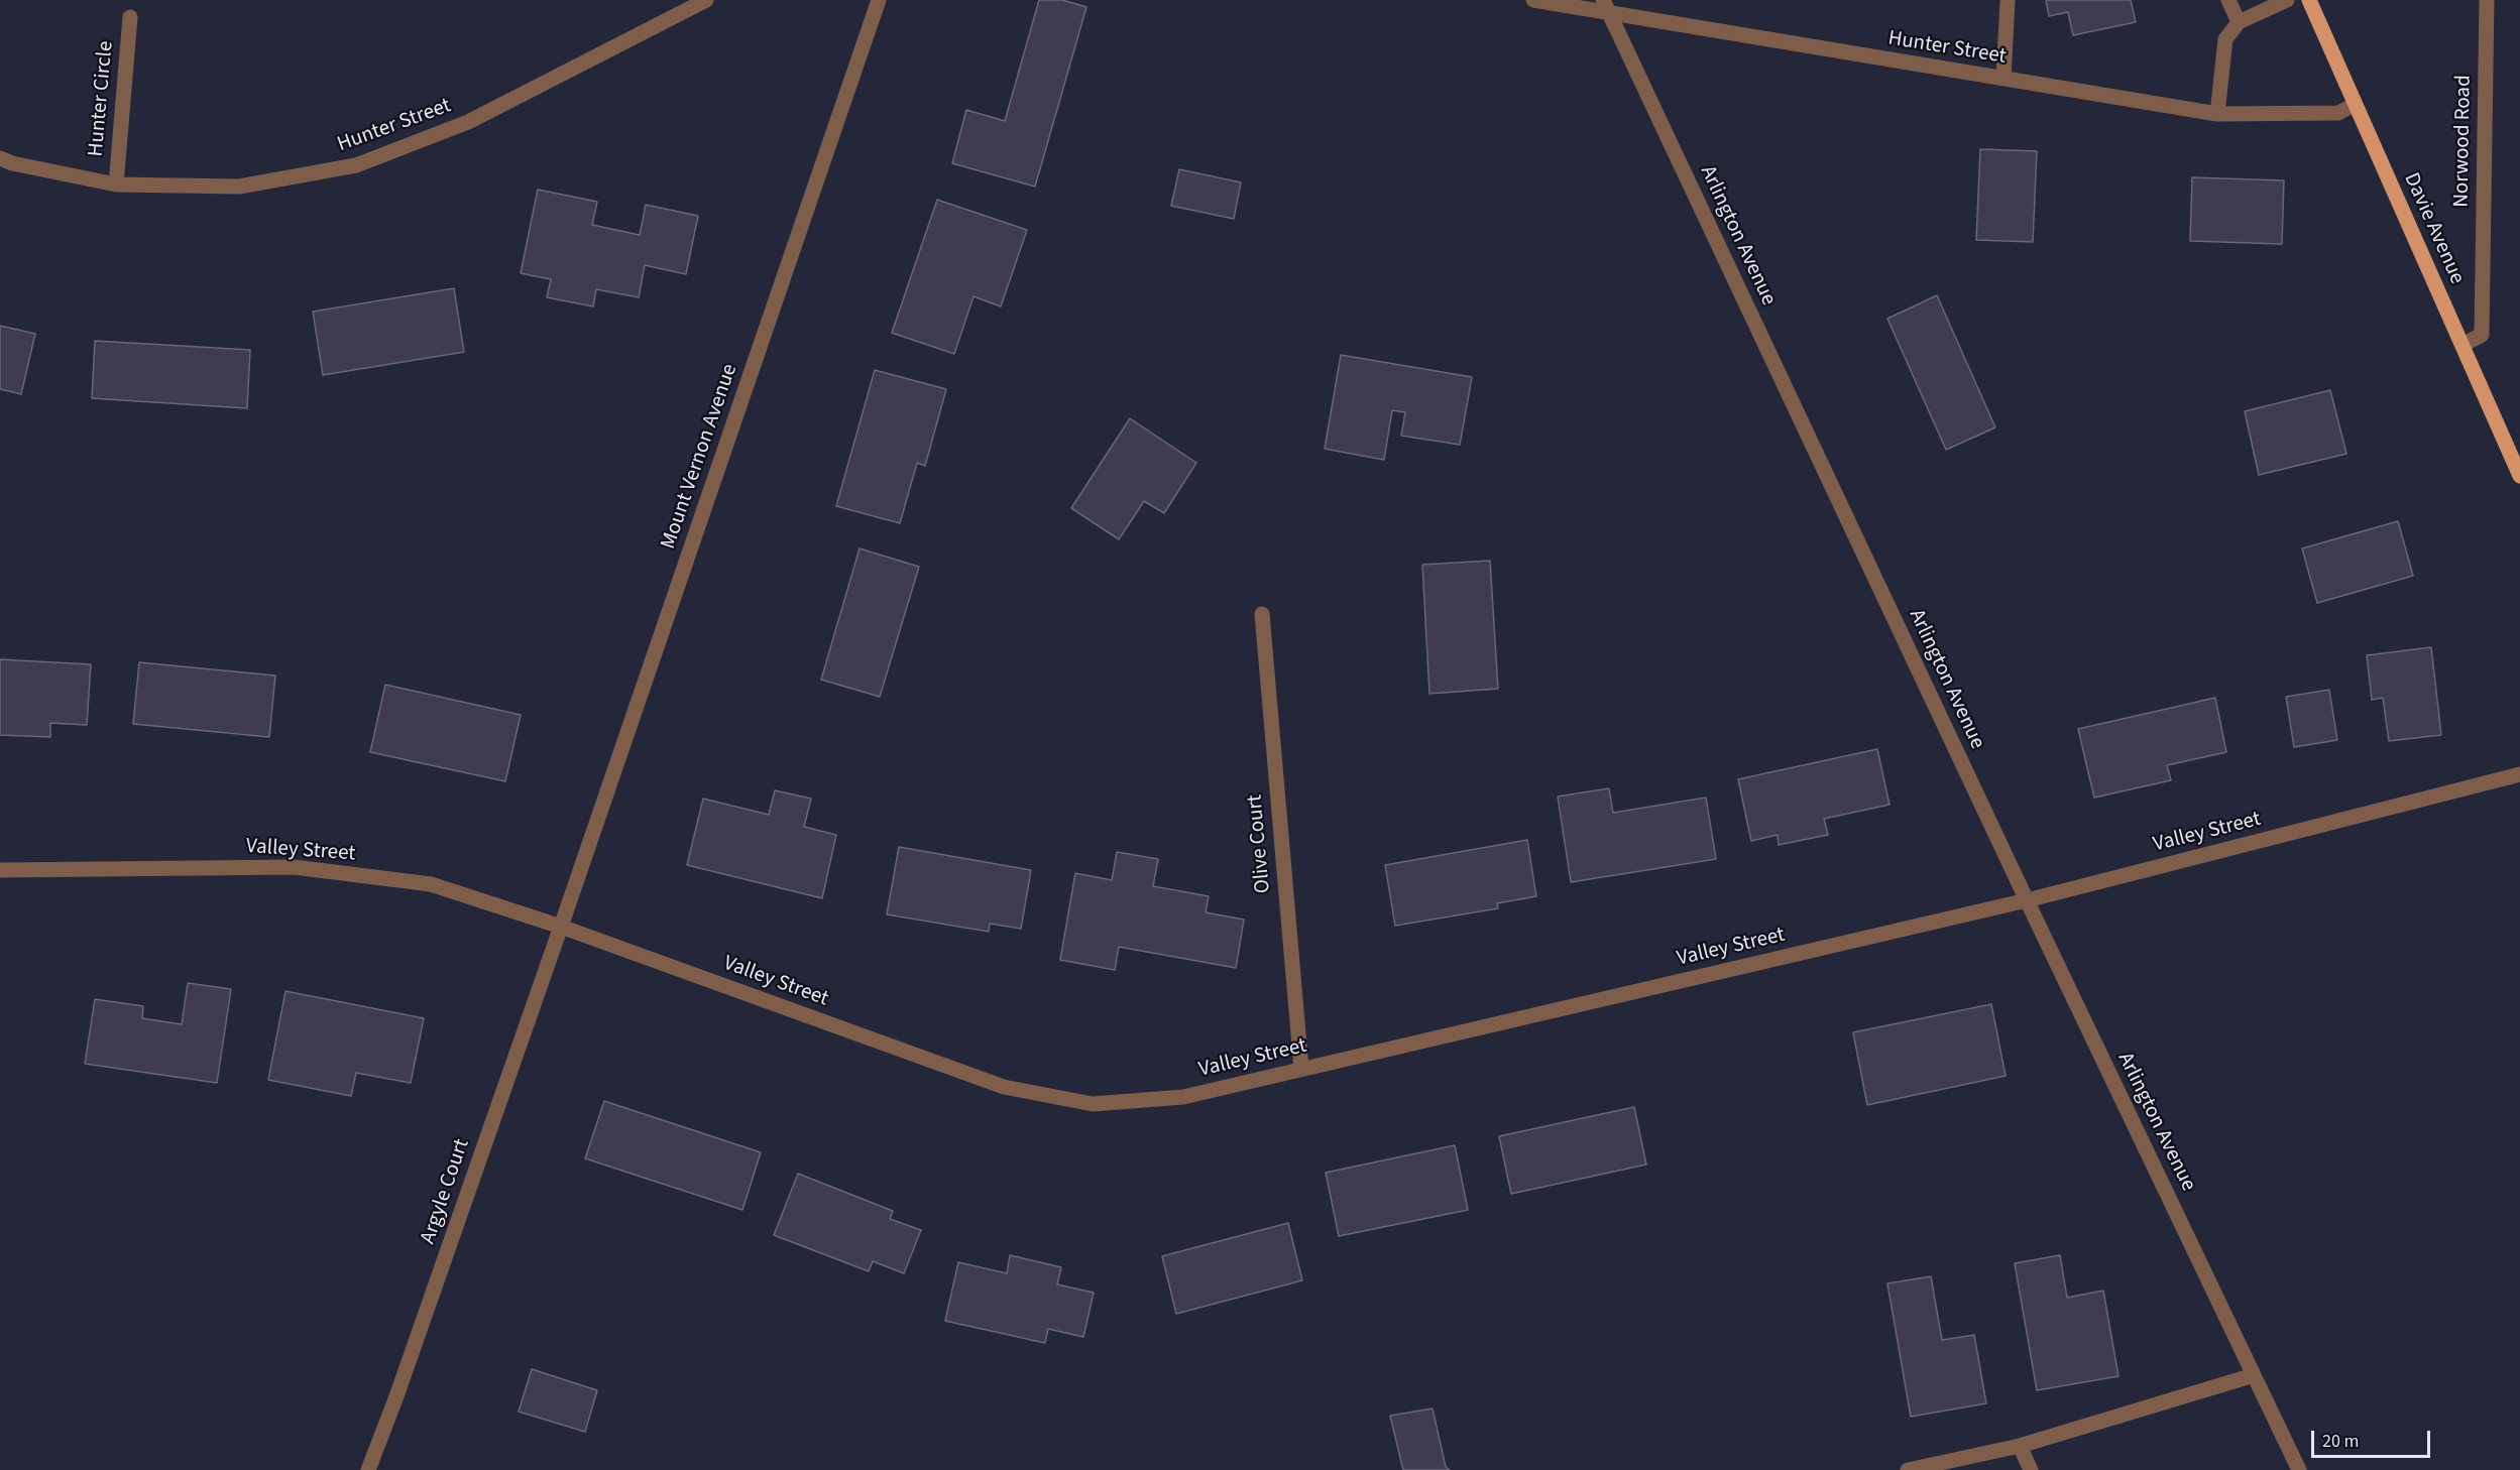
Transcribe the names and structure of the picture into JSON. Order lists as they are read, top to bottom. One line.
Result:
{"streets":{"main road":["Davie Avenue"],"street":["Hunter Street","Hunter Circle","Norwood Road","Arlington Avenue","Mount Vernon Avenue","Valley Street","Olive Court","Argyle Court"]},"crossings":[["Hunter Street","Hunter Circle"],["Hunter Street","Davie Avenue"],["Hunter Street","Arlington Avenue"],["Norwood Road","Davie Avenue"],["Arlington Avenue","Valley Street"],["Mount Vernon Avenue","Valley Street"],["Mount Vernon Avenue","Argyle Court"],["Valley Street","Olive Court"],["Valley Street","Argyle Court"]],"scale_bar":"20 m"}
